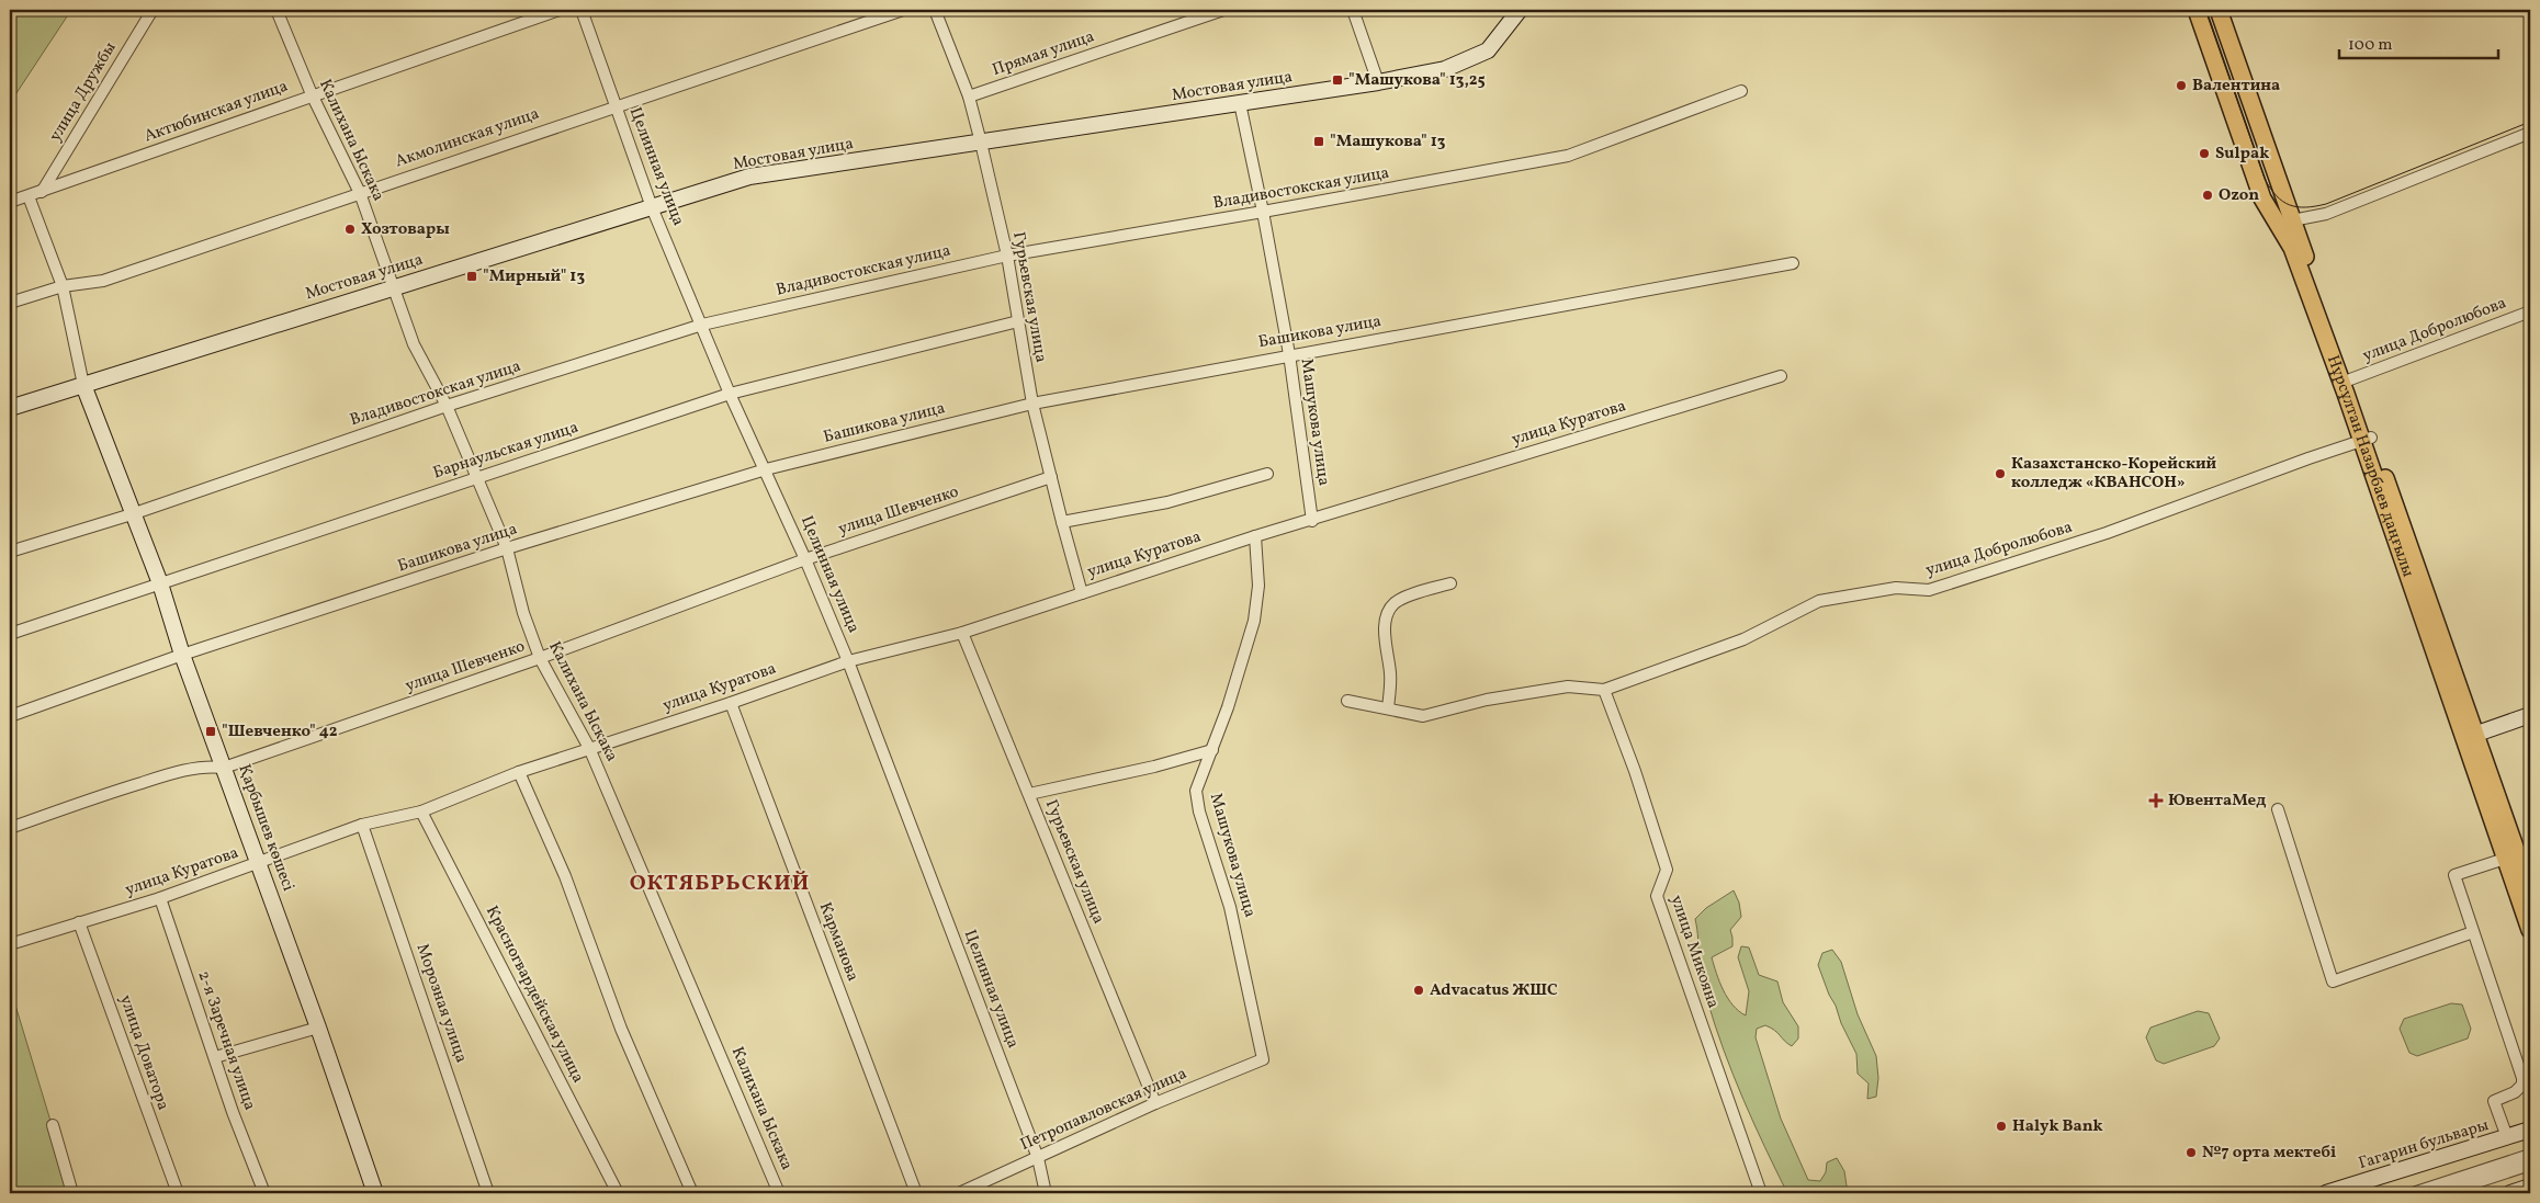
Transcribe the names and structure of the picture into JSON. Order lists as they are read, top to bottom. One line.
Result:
{"streets":{"main road":["Нұрсұлтан Назарбаев даңғылы"],"street":["Прямая улица","Мостовая улица","улица Дружбы","Актюбинская улица","Акмолинская улица","Калихана Ыскака","Целинная улица","Владивостокская улица","Гурьевская улица","улица Добролюбова","Башикова улица","Машукова улица","улица Куратова","Барнаульская улица","улица Шевченко","Қарбышев көшесі","Карманова","улица Микояна","Красногвардейская улица","Морозная улица","2-я Заречная улица","улица Доватора","Петропавловская улица","Гагарин бульвары"]},"crossings":[["Прямая улица","Гурьевская улица"],["Мостовая улица","Калихана Ыскака"],["Мостовая улица","Целинная улица"],["Мостовая улица","Гурьевская улица"],["Мостовая улица","Машукова улица"],["Мостовая улица","Қарбышев көшесі"],["улица Дружбы","Актюбинская улица"],["Актюбинская улица","Калихана Ыскака"],["Акмолинская улица","Калихана Ыскака"],["Акмолинская улица","Целинная улица"],["Калихана Ыскака","Владивостокская улица"],["Калихана Ыскака","Башикова улица"],["Калихана Ыскака","улица Куратова"],["Калихана Ыскака","Барнаульская улица"],["Калихана Ыскака","улица Шевченко"],["Целинная улица","Владивостокская улица"],["Целинная улица","Башикова улица"],["Целинная улица","улица Куратова"],["Целинная улица","Барнаульская улица"],["Целинная улица","улица Шевченко"],["Целинная улица","Петропавловская улица"],["Владивостокская улица","Гурьевская улица"],["Владивостокская улица","Машукова улица"],["Владивостокская улица","Қарбышев көшесі"],["Гурьевская улица","Башикова улица"],["Гурьевская улица","улица Куратова"],["Гурьевская улица","Барнаульская улица"],["Гурьевская улица","улица Шевченко"],["Гурьевская улица","Петропавловская улица"],["улица Добролюбова","Нұрсұлтан Назарбаев даңғылы"],["улица Добролюбова","улица Микояна"],["Башикова улица","Машукова улица"],["Башикова улица","Қарбышев көшесі"],["Машукова улица","улица Куратова"],["Машукова улица","Петропавловская улица"],["улица Куратова","Қарбышев көшесі"],["улица Куратова","Карманова"],["улица Куратова","Красногвардейская улица"],["улица Куратова","Морозная улица"],["улица Куратова","2-я Заречная улица"],["улица Куратова","улица Доватора"],["Барнаульская улица","Қарбышев көшесі"],["улица Шевченко","Қарбышев көшесі"]],"districts":["ОКТЯБРЬСКИЙ"],"places":{"transit":["\"Машукова\" 13,25","\"Машукова\" 13","\"Мирный\" 13","\"Шевченко\" 42"],"other":["Валентина","Sulpak","Ozon","Хозтовары","Казахстанско-Корейский колледж «КВАНСОН»","Advacatus ЖШС","Halyk Bank","№7 орта мектебі"],"health":["ЮвентаМед"]},"scale_bar":"100 m"}
